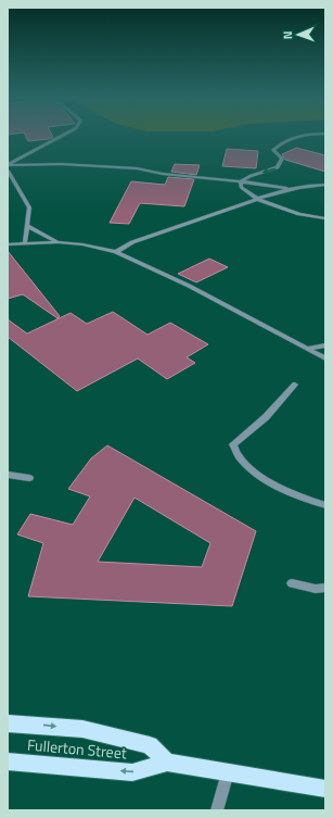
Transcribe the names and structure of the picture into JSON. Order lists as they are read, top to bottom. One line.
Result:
{"streets":{"main road":["Fullerton Street"]},"north":"left"}
